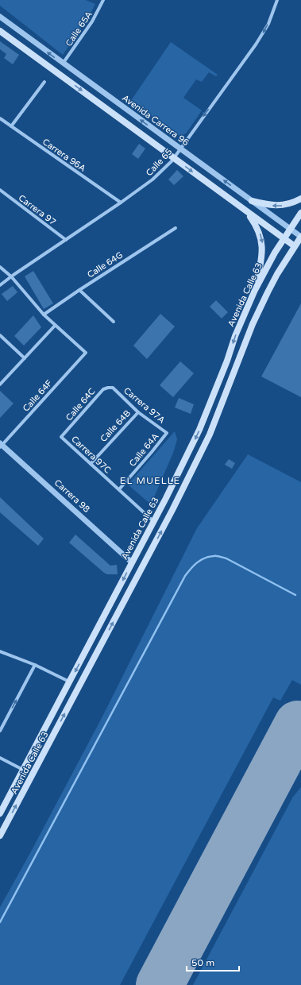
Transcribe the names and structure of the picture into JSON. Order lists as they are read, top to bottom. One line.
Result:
{"streets":{"main road":["Avenida Calle 63"],"street":["Calle 65A","Avenida Carrera 96","Carrera 96A","Calle 65","Carrera 97","Calle 64G","Calle 64F","Calle 64C","Carrera 97A","Calle 64B","Calle 64A","Carrera 97C","Carrera 98"]},"crossings":[["Calle 65A","Avenida Carrera 96"],["Avenida Carrera 96","Calle 65"],["Avenida Carrera 96","Avenida Calle 63"],["Carrera 96A","Calle 65"],["Calle 65","Carrera 97"],["Avenida Calle 63","Carrera 97C"],["Avenida Calle 63","Carrera 98"],["Calle 64F","Carrera 98"],["Calle 64C","Carrera 97A"],["Calle 64C","Carrera 97C"],["Carrera 97A","Calle 64B"],["Carrera 97A","Calle 64A"],["Calle 64B","Carrera 97C"],["Calle 64A","Carrera 97C"]],"one_way":["Avenida Carrera 96","Calle 65"],"districts":["EL MUELLE"],"scale_bar":"50 m"}
